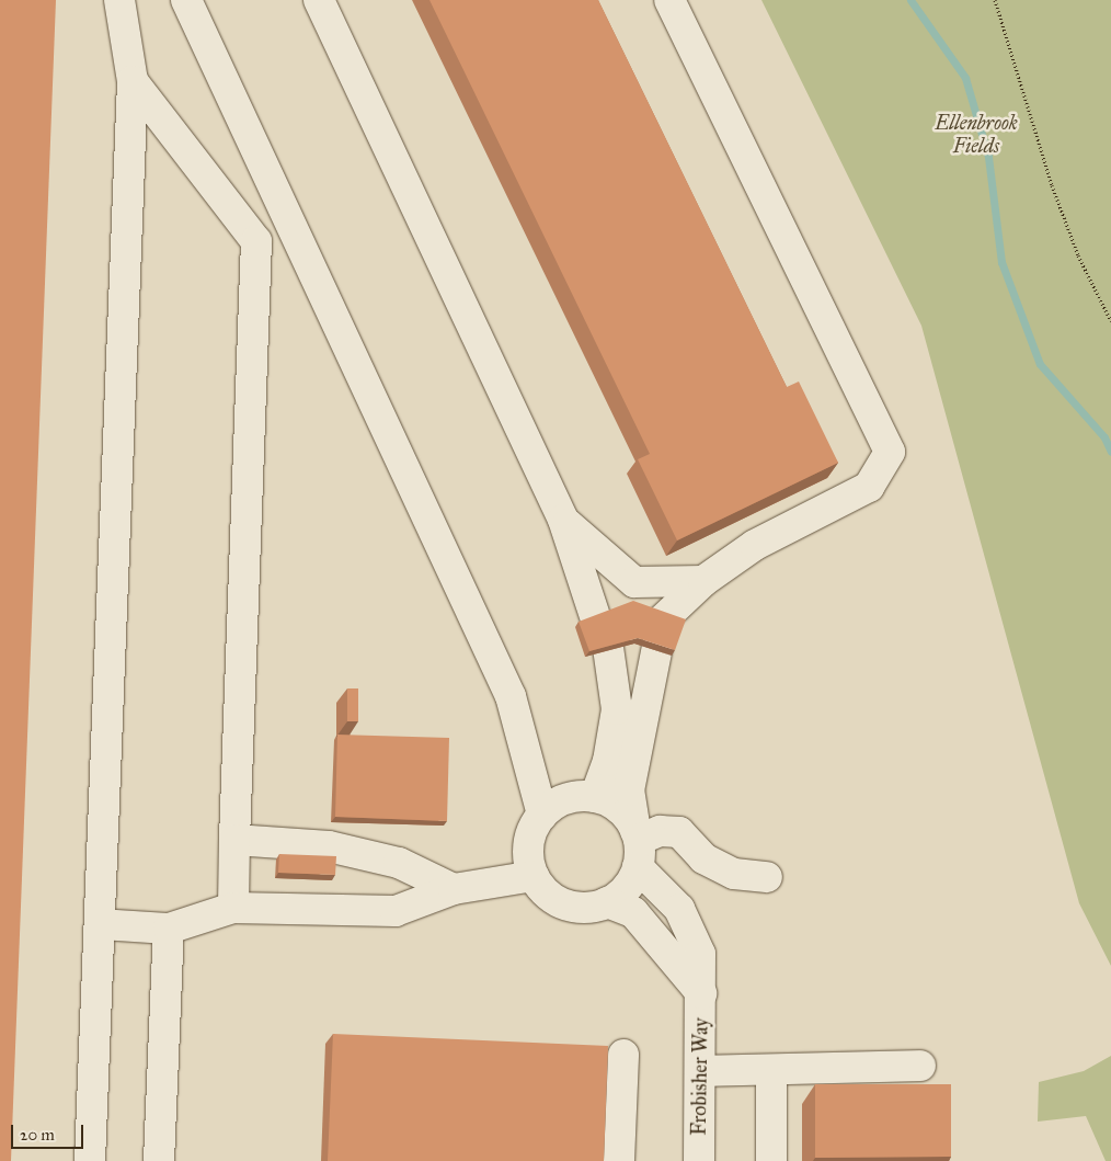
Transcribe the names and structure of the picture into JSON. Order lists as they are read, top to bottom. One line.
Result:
{"streets":{"street":["Frobisher Way"]},"parks":["Ellenbrook Fields"],"scale_bar":"20 m"}
